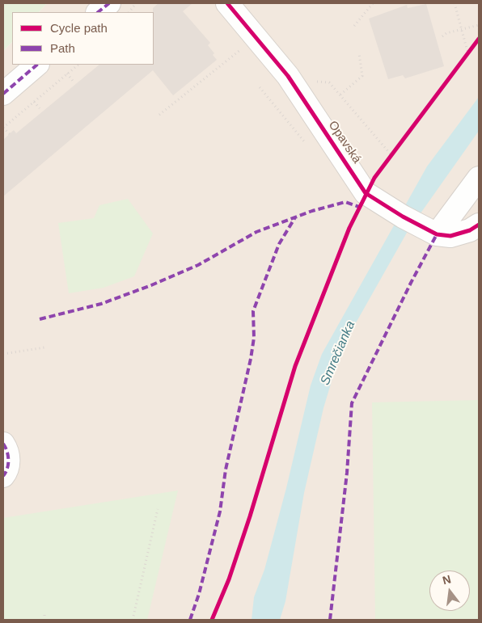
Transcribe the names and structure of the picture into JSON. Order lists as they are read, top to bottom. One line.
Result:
{"streets":{"street":["Opavská"]},"water":["Smrečianka"],"legend":["Cycle path","Path"],"north":"top"}
